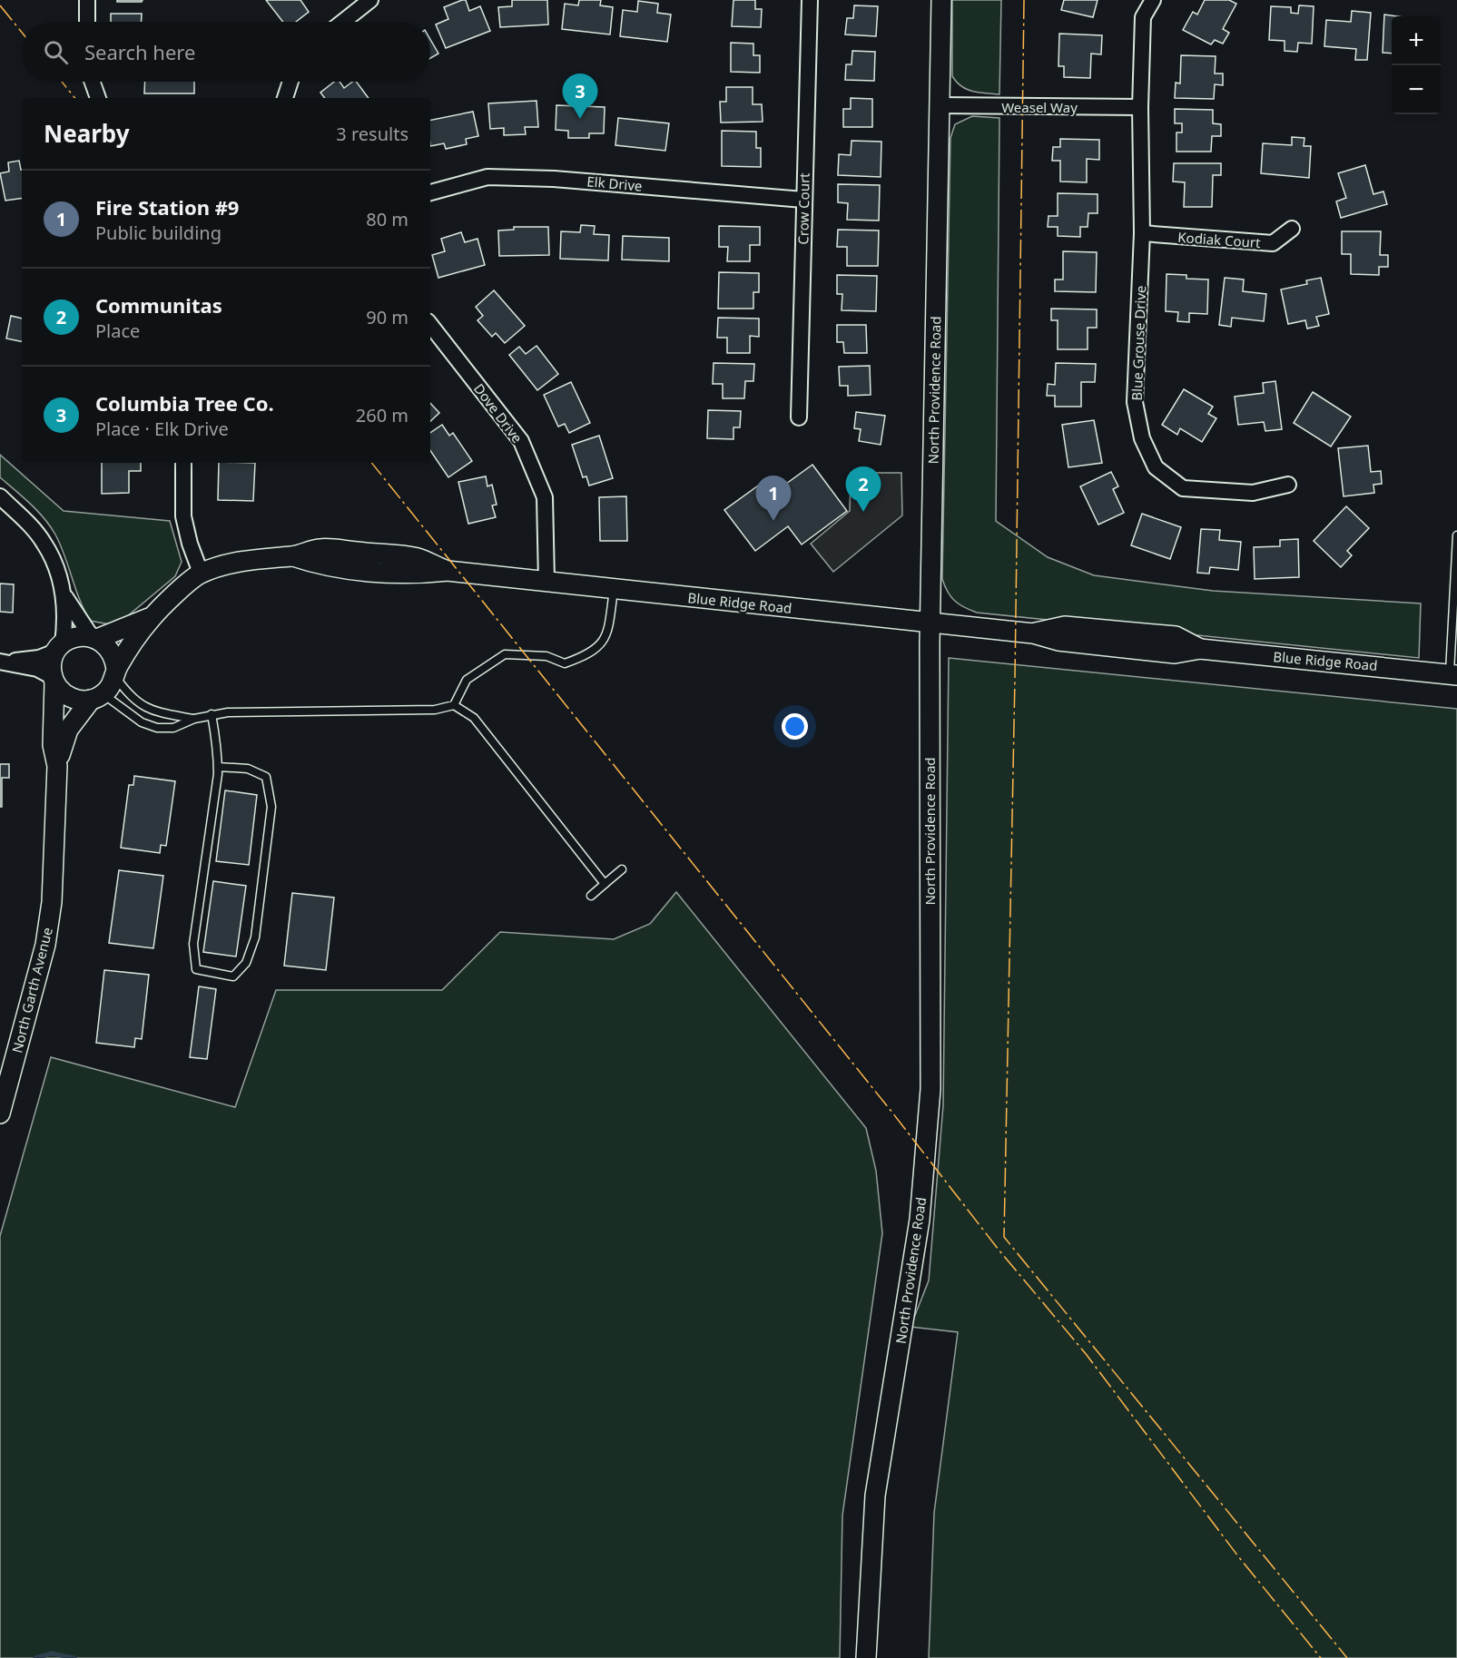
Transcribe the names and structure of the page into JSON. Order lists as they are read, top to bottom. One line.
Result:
{"streets":{"street":["Weasel Way","Elk Drive","Crow Court","Kodiak Court","Blue Grouse Drive","North Providence Road","Dove Drive","Blue Ridge Road","North Garth Avenue"]},"crossings":[["Weasel Way","Blue Grouse Drive"],["Weasel Way","North Providence Road"],["Elk Drive","Crow Court"],["Kodiak Court","Blue Grouse Drive"],["North Providence Road","Blue Ridge Road"],["Dove Drive","Blue Ridge Road"],["Blue Ridge Road","North Garth Avenue"]],"page":{"map_buttons":["+","−"],"search":"Search here","pins":["3","2","1"],"heading":["Nearby","3 results"],"list":[{"mark":"1","name":"Fire Station #9","note":"Public building","value":"80 m"},{"mark":"2","name":"Communitas","note":"Place","value":"90 m"},{"mark":"3","name":"Columbia Tree Co.","note":"Place · Elk Drive","value":"260 m"}]}}
